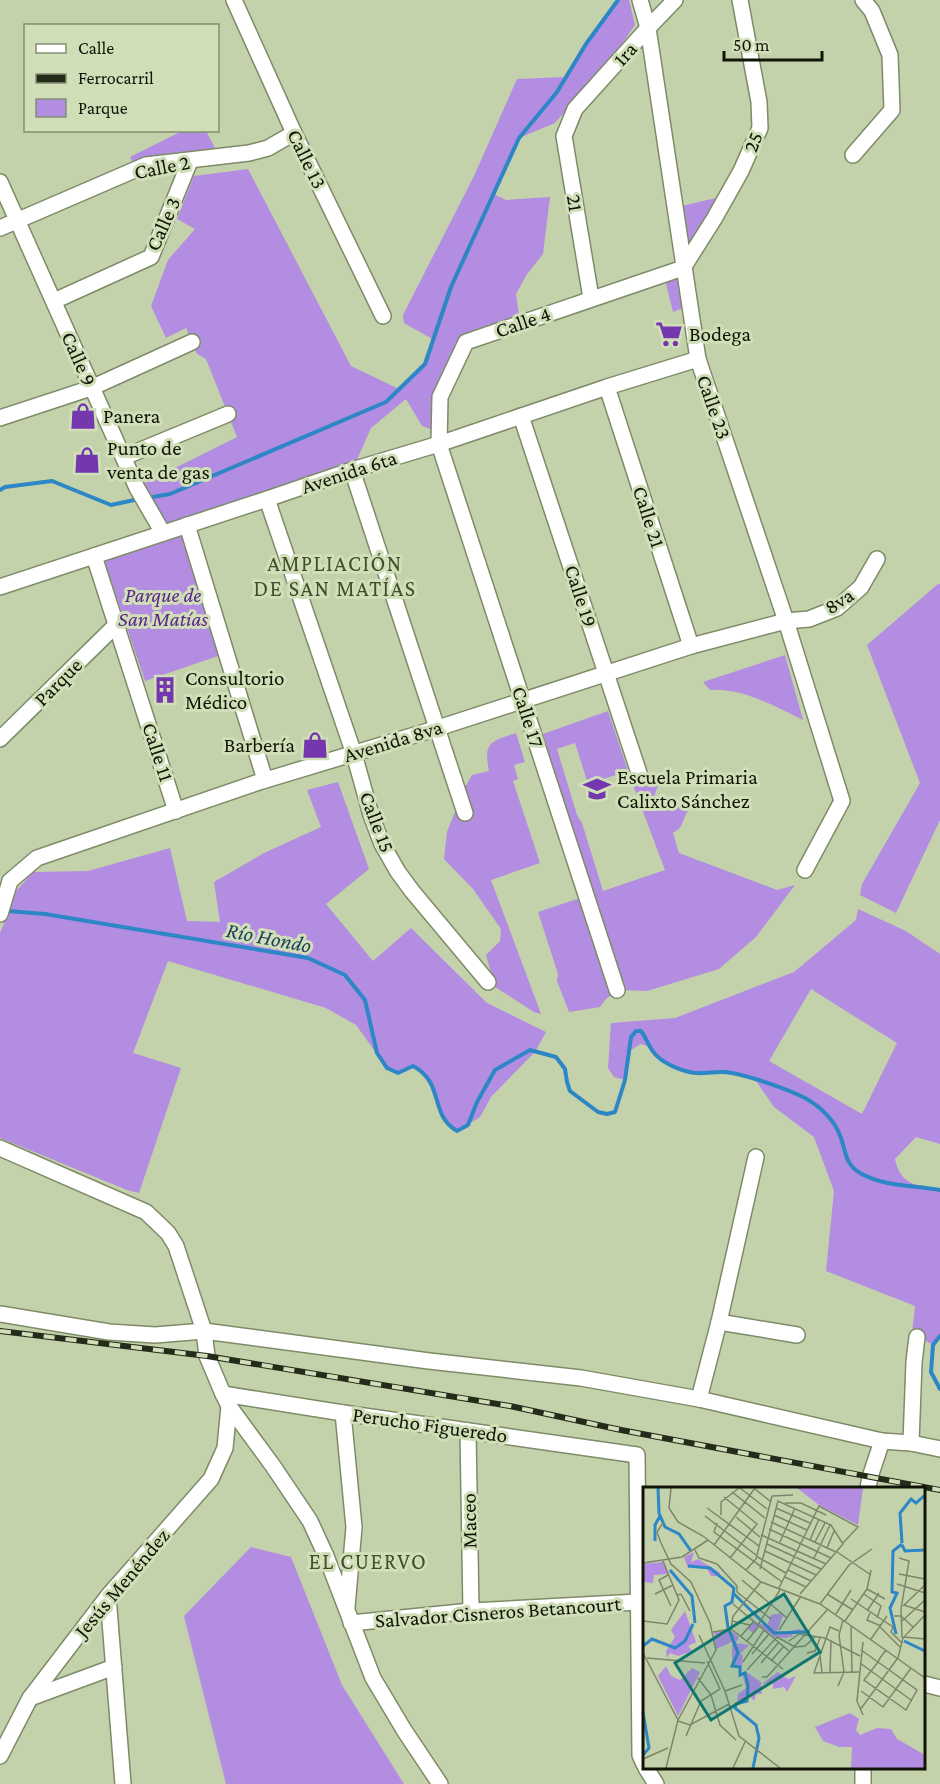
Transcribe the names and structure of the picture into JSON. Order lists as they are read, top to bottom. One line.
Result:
{"streets":{"street":["1ra","25","Calle 13","Calle 2","21","Calle 3","Calle 4","Calle 9","Calle 23","Avenida 6ta","Calle 21","Calle 19","8va","Parque","Calle 17","Avenida 8va","Calle 11","Calle 15","Perucho Figueredo","Maceo","Jesús Menéndez","Salvador Cisneros Betancourt"]},"crossings":[["1ra","21"],["1ra","Calle 23"],["25","Calle 4"],["25","Calle 23"],["Calle 13","Calle 2"],["Calle 2","Calle 3"],["Calle 2","Calle 9"],["21","Calle 4"],["Calle 3","Calle 9"],["Calle 4","Calle 23"],["Calle 4","Avenida 6ta"],["Calle 4","Calle 17"],["Calle 9","Avenida 6ta"],["Calle 23","Avenida 6ta"],["Calle 23","8va"],["Calle 23","Avenida 8va"],["Avenida 6ta","Calle 21"],["Avenida 6ta","Calle 19"],["Avenida 6ta","Calle 17"],["Avenida 6ta","Calle 11"],["Avenida 6ta","Calle 15"],["Calle 21","Avenida 8va"],["Calle 19","Avenida 8va"],["8va","Avenida 8va"],["Parque","Calle 11"],["Calle 17","Avenida 8va"],["Avenida 8va","Calle 11"],["Avenida 8va","Calle 15"],["Perucho Figueredo","Maceo"],["Perucho Figueredo","Jesús Menéndez"],["Perucho Figueredo","Salvador Cisneros Betancourt"],["Maceo","Salvador Cisneros Betancourt"]],"districts":["AMPLIACIÓN DE SAN MATÍAS","EL CUERVO"],"water":["Río Hondo"],"parks":["Parque de San Matías"],"places":{"supermarket":["Bodega"],"shop":["Panera","Punto de venta de gas","Barbería"],"building":["Consultorio Médico"],"school or university":["Escuela Primaria Calixto Sánchez"]},"legend":["Calle","Ferrocarril","Parque"],"scale_bar":"50 m"}
